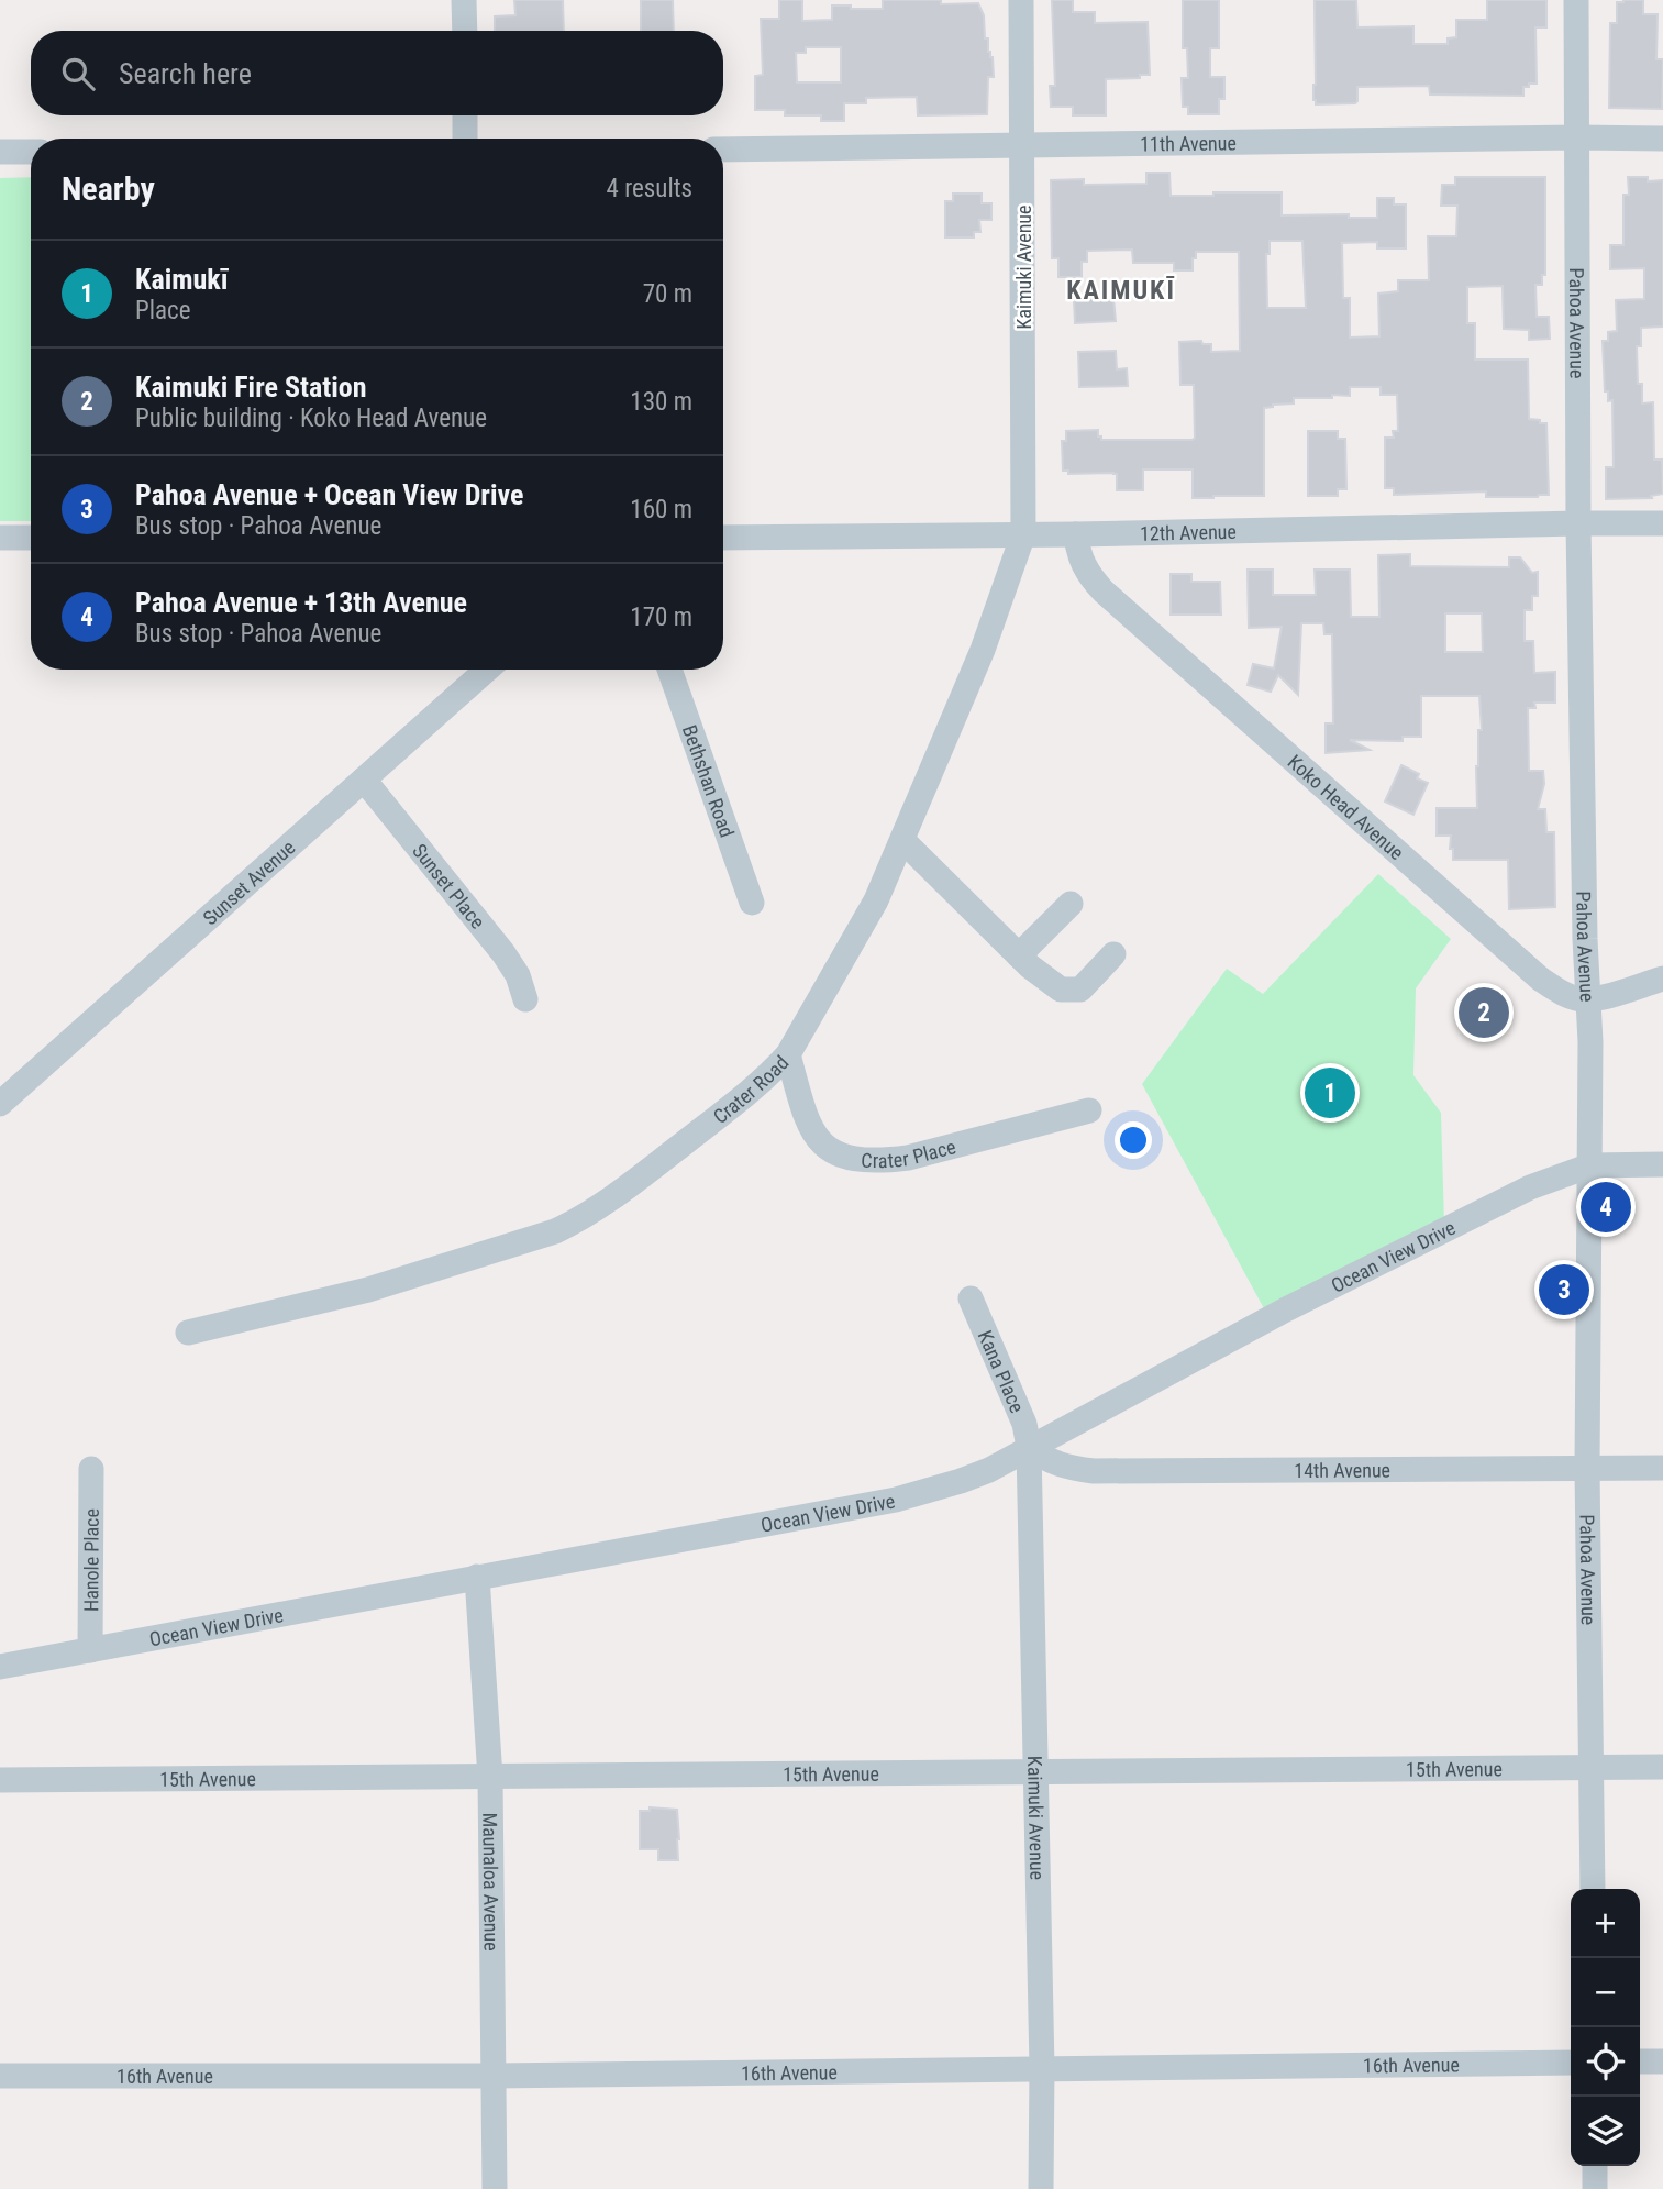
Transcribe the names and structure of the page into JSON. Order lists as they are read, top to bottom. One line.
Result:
{"streets":{"street":["11th Avenue","Kaimuki Avenue","Pahoa Avenue","12th Avenue","Bethshan Road","Koko Head Avenue","Sunset Avenue","Sunset Place","Crater Road","Crater Place","Ocean View Drive","Kana Place","14th Avenue","Hanole Place","15th Avenue","Maunaloa Avenue","16th Avenue"]},"crossings":[["11th Avenue","Kaimuki Avenue"],["11th Avenue","Pahoa Avenue"],["Kaimuki Avenue","12th Avenue"],["Kaimuki Avenue","Crater Road"],["Kaimuki Avenue","Ocean View Drive"],["Kaimuki Avenue","Kana Place"],["Kaimuki Avenue","14th Avenue"],["Kaimuki Avenue","15th Avenue"],["Kaimuki Avenue","16th Avenue"],["Pahoa Avenue","12th Avenue"],["Pahoa Avenue","Koko Head Avenue"],["Pahoa Avenue","Ocean View Drive"],["Pahoa Avenue","14th Avenue"],["Pahoa Avenue","15th Avenue"],["12th Avenue","Koko Head Avenue"],["12th Avenue","Crater Road"],["Sunset Avenue","Sunset Place"],["Crater Road","Crater Place"],["Ocean View Drive","Kana Place"],["Ocean View Drive","14th Avenue"],["Ocean View Drive","Hanole Place"],["Ocean View Drive","Maunaloa Avenue"],["Kana Place","14th Avenue"],["15th Avenue","Maunaloa Avenue"],["Maunaloa Avenue","16th Avenue"]],"districts":["KAIMUKĪ"],"page":{"search":"Search here","heading":["Nearby","4 results"],"list":[{"mark":"1","name":"Kaimukī","note":"Place","value":"70 m"},{"mark":"2","name":"Kaimuki Fire Station","note":"Public building · Koko Head Avenue","value":"130 m"},{"mark":"3","name":"Pahoa Avenue + Ocean View Drive","note":"Bus stop · Pahoa Avenue","value":"160 m"},{"mark":"4","name":"Pahoa Avenue + 13th Avenue","note":"Bus stop · Pahoa Avenue","value":"170 m"}],"pins":["2","1","4","3"],"map_buttons":["+","−"]}}
